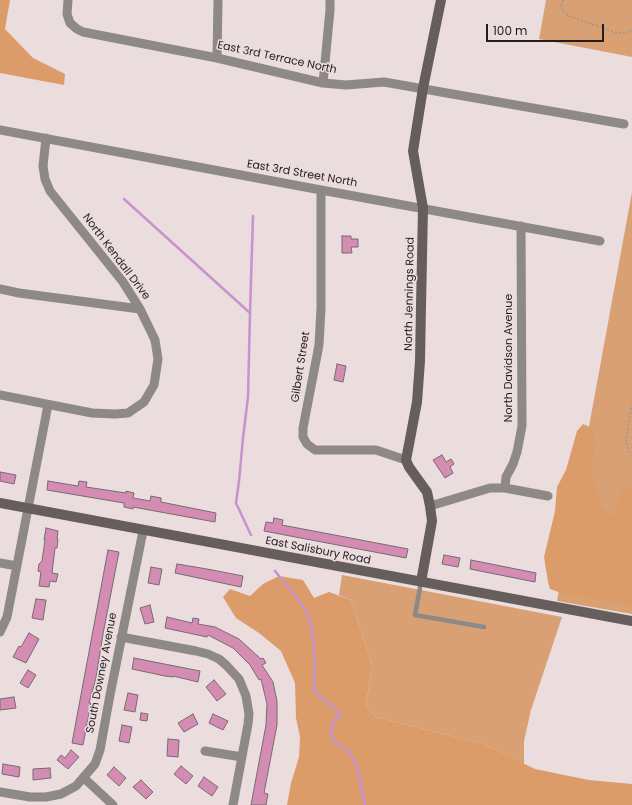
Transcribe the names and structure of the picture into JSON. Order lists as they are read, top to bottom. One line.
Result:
{"streets":{"street":["East 3rd Terrace North","East 3rd Street North","North Kendall Drive","North Jennings Road","North Davidson Avenue","Gilbert Street","East Salisbury Road","South Downey Avenue"]},"crossings":[["East 3rd Terrace North","North Jennings Road"],["East 3rd Street North","North Kendall Drive"],["East 3rd Street North","North Jennings Road"],["East 3rd Street North","North Davidson Avenue"],["East 3rd Street North","Gilbert Street"],["North Jennings Road","Gilbert Street"],["East Salisbury Road","South Downey Avenue"]],"scale_bar":"100 m"}
